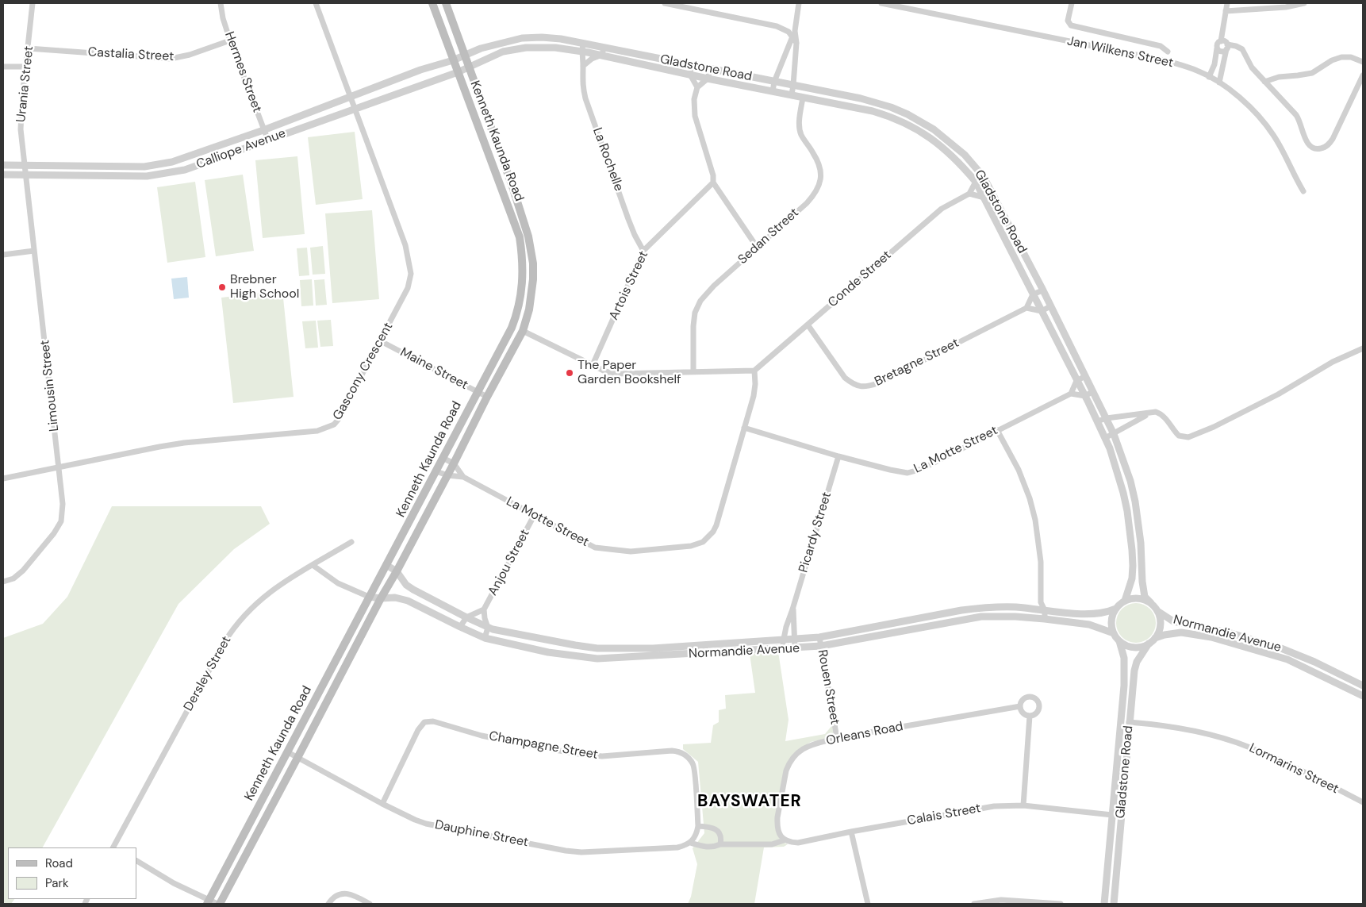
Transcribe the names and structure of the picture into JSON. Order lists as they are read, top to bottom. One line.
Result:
{"streets":{"main road":["Kenneth Kaunda Road"],"street":["Jan Wilkens Street","Castalia Street","Gladstone Road","Hermes Street","Urania Street","Calliope Avenue","La Rochelle","Sedan Street","Conde Street","Artois Street","Bretagne Street","Maine Street","Gascony Crescent","Limousin Street","La Motte Street","Picardy Street","Anjou Street","Normandie Avenue","Dersley Street","Rouen Street","Orleans Road","Champagne Street","Lormarins Street","Calais Street","Dauphine Street"]},"crossings":[["Castalia Street","Hermes Street"],["Castalia Street","Urania Street"],["Gladstone Road","Kenneth Kaunda Road"],["Gladstone Road","Calliope Avenue"],["Gladstone Road","La Rochelle"],["Gladstone Road","Sedan Street"],["Gladstone Road","Normandie Avenue"],["Gladstone Road","Lormarins Street"],["Gladstone Road","Calais Street"],["Hermes Street","Calliope Avenue"],["Urania Street","Calliope Avenue"],["Urania Street","Limousin Street"],["Kenneth Kaunda Road","Calliope Avenue"],["Kenneth Kaunda Road","Maine Street"],["Kenneth Kaunda Road","La Motte Street"],["Kenneth Kaunda Road","Normandie Avenue"],["Kenneth Kaunda Road","Dauphine Street"],["Calliope Avenue","Gascony Crescent"],["Calliope Avenue","Limousin Street"],["La Rochelle","Artois Street"],["Conde Street","Bretagne Street"],["Conde Street","La Motte Street"],["Maine Street","Gascony Crescent"],["Gascony Crescent","Limousin Street"],["La Motte Street","Picardy Street"],["La Motte Street","Anjou Street"],["Picardy Street","Normandie Avenue"],["Anjou Street","Normandie Avenue"],["Normandie Avenue","Rouen Street"],["Rouen Street","Orleans Road"],["Orleans Road","Calais Street"],["Champagne Street","Dauphine Street"]],"districts":["BAYSWATER"],"places":["Brebner High School","The Paper Garden Bookshelf"],"legend":["Road","Park"]}
